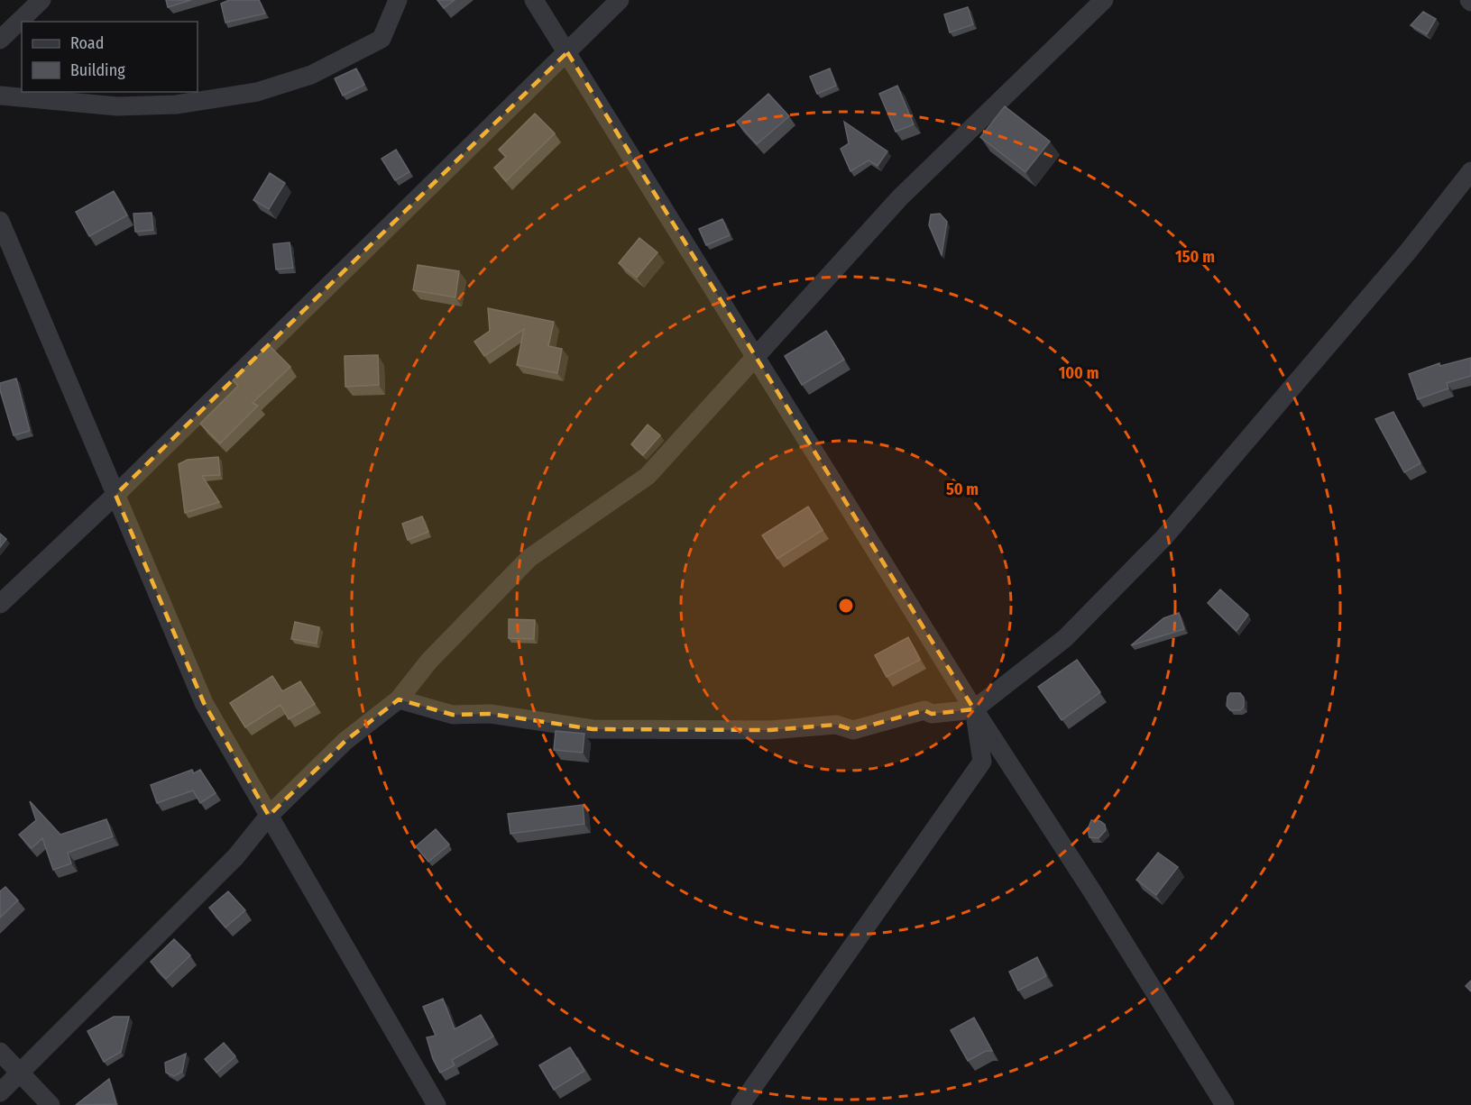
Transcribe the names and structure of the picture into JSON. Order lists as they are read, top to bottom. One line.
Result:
{"legend":["Road","Building"],"rings":["150 m","100 m","50 m"]}
